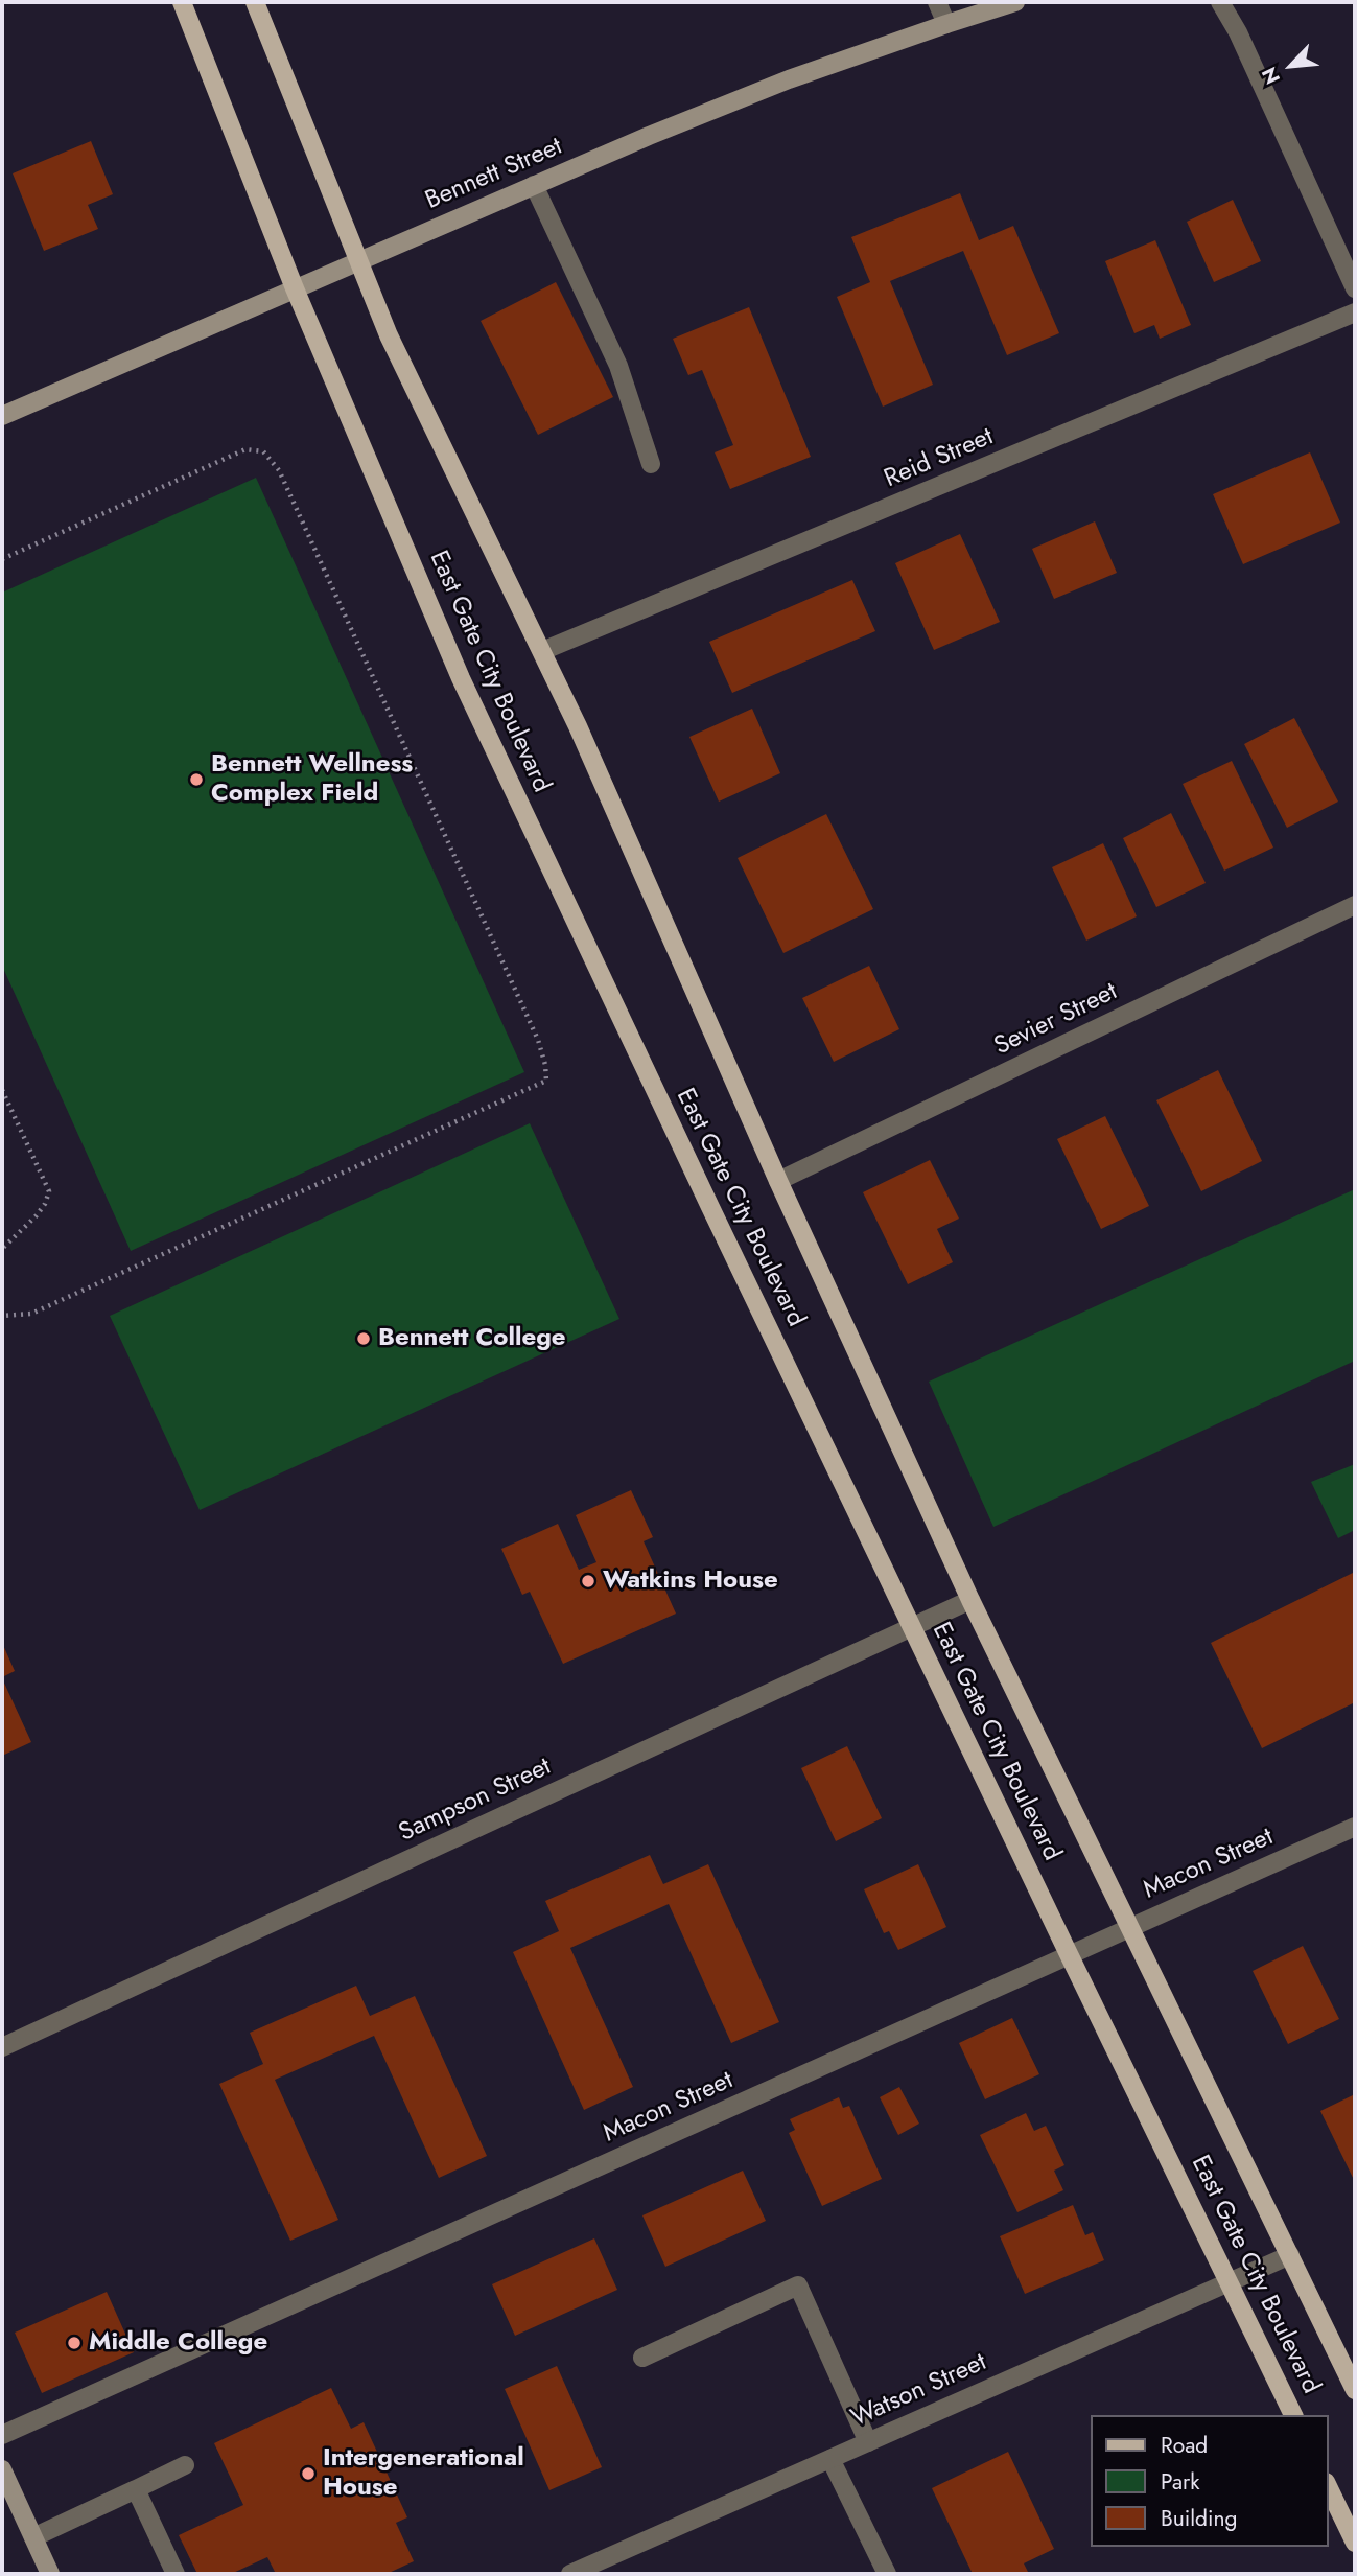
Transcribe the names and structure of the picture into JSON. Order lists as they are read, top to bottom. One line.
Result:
{"streets":{"main road":["East Gate City Boulevard"],"street":["Bennett Street","Reid Street","Sevier Street","Sampson Street","Macon Street","Watson Street"]},"crossings":[["Bennett Street","East Gate City Boulevard"],["Reid Street","East Gate City Boulevard"],["East Gate City Boulevard","Sevier Street"],["East Gate City Boulevard","Sampson Street"],["East Gate City Boulevard","Macon Street"],["East Gate City Boulevard","Watson Street"]],"places":["Bennett Wellness Complex Field","Bennett College","Watkins House","Middle College","Intergenerational House"],"legend":["Road","Park","Building"],"north":"bottom left"}
